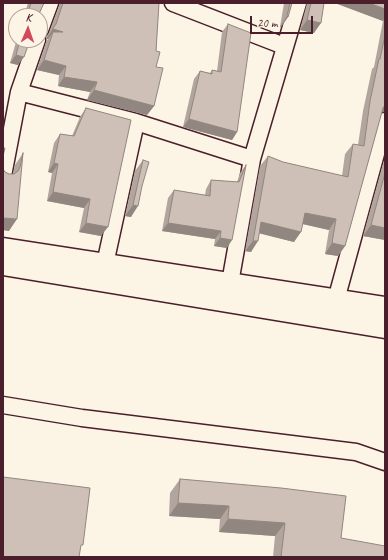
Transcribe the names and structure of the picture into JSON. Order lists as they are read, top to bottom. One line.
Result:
{"scale_bar":"20 m","north":"top"}
